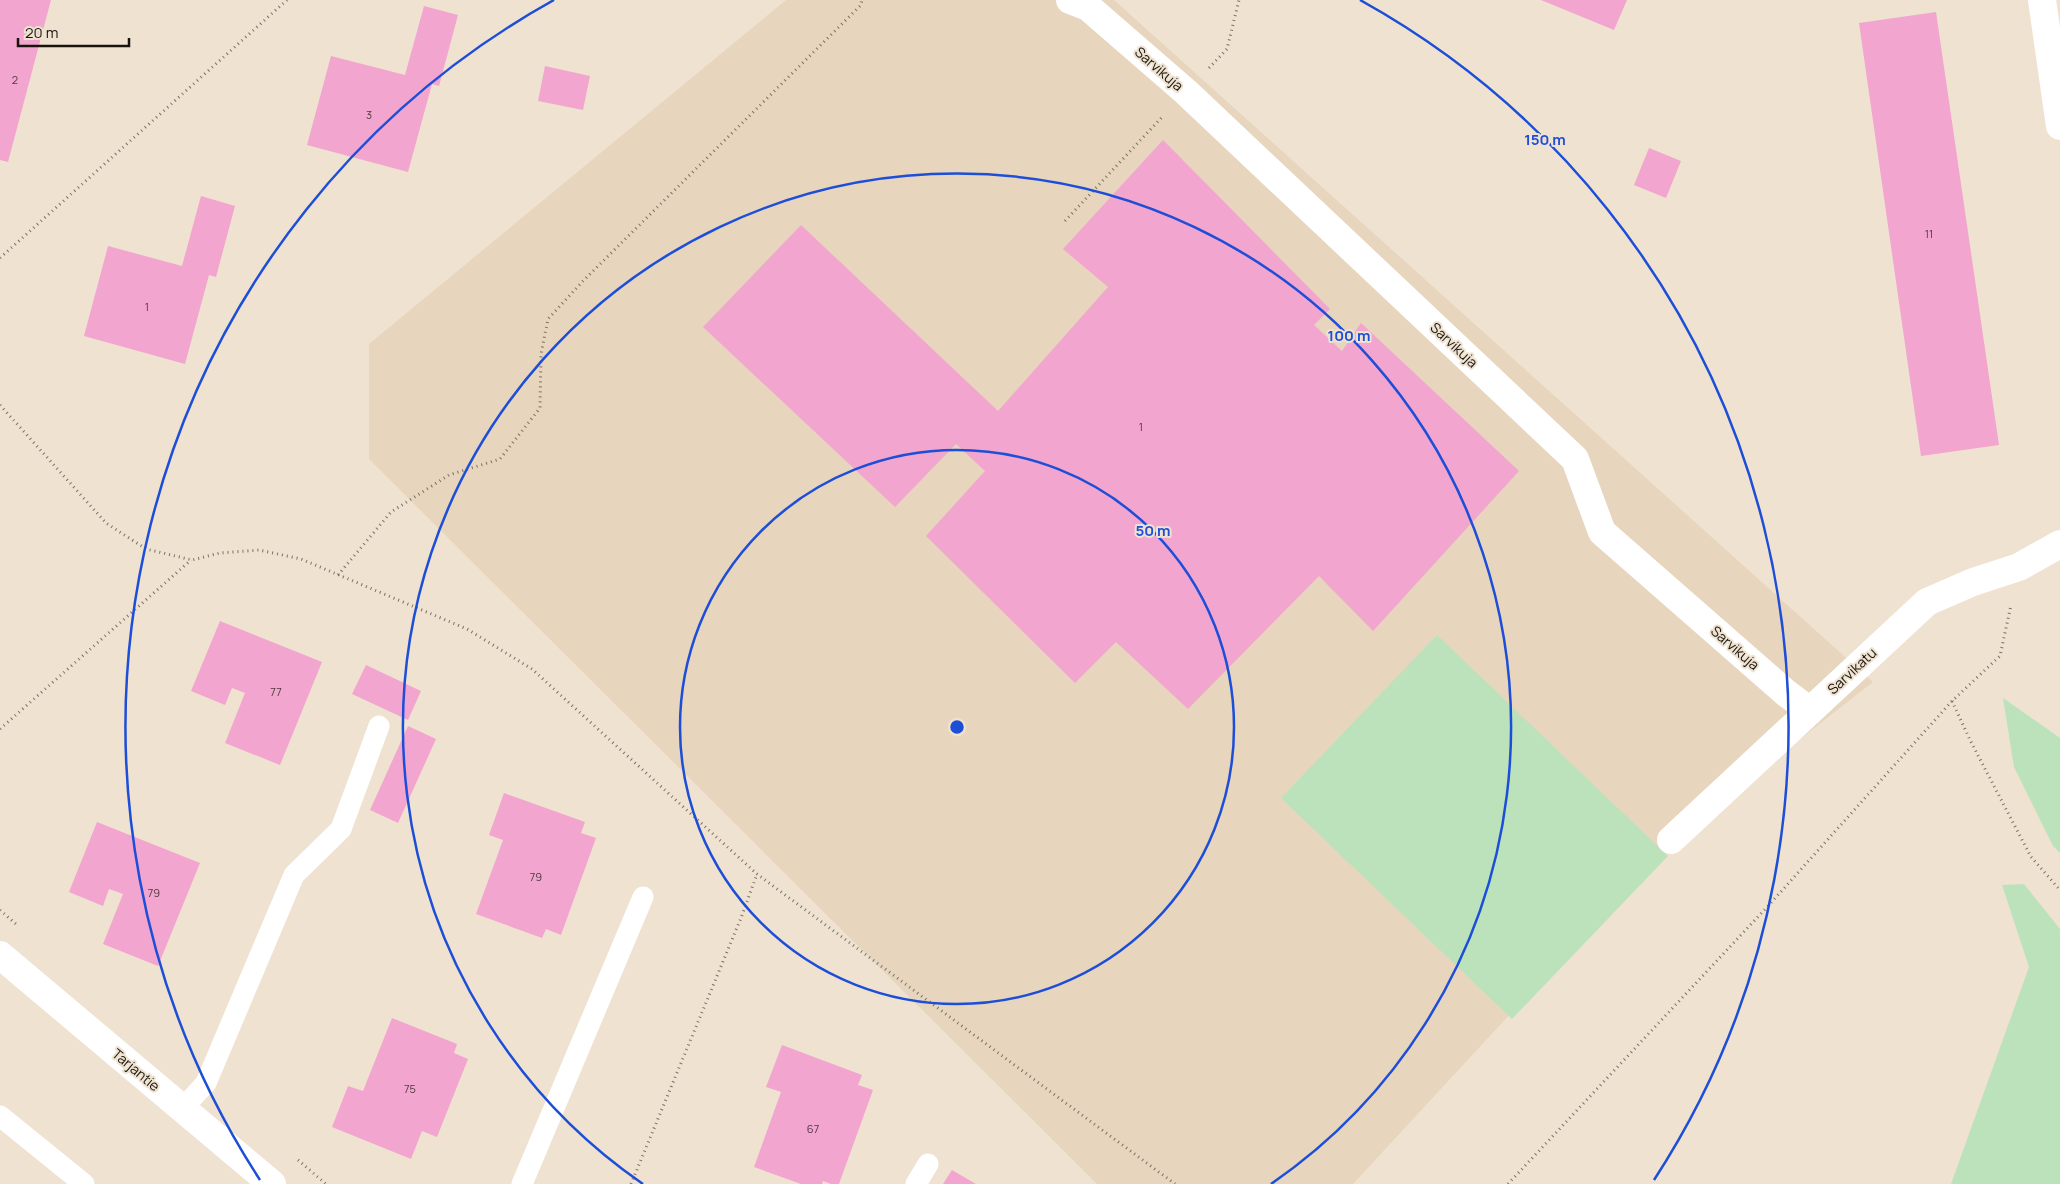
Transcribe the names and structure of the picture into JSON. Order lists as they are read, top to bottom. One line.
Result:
{"streets":{"street":["Sarvikuja","Sarvikatu","Tarjantie"]},"crossings":[["Sarvikuja","Sarvikatu"]],"house_numbers":["2","3","11","1","1","77","79","79","75","67"],"scale_bar":"20 m","rings":["150 m","100 m","50 m"]}
